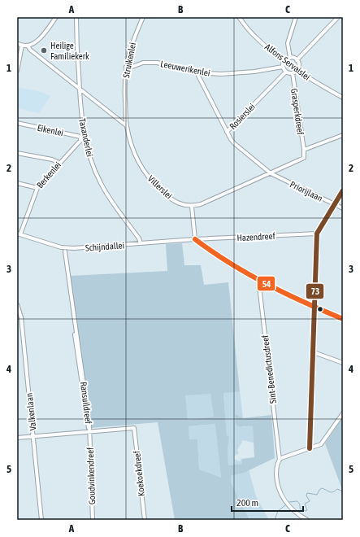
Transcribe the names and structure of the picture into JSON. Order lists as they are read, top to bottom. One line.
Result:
{"streets":{"street":["Struikenlei","Alfons Servaislei","Leeuwerikenlei","Grasperkdreef","Rosierslei","Eikenlei","Taxanderlei","Berkenlei","Villerslei","Priorijlaan","Hazendreef","Schijndallei","Sint-Benedictusdreef","Ransuildreef","Valkenlaan","Koekoekdreef","Goudvinkendreef"]},"crossings":[["Struikenlei","Leeuwerikenlei"],["Struikenlei","Villerslei"],["Rosierslei","Priorijlaan"],["Eikenlei","Taxanderlei"],["Eikenlei","Berkenlei"],["Taxanderlei","Berkenlei"],["Taxanderlei","Schijndallei"],["Berkenlei","Schijndallei"],["Hazendreef","Schijndallei"],["Schijndallei","Ransuildreef"],["Ransuildreef","Koekoekdreef"],["Ransuildreef","Goudvinkendreef"],["Koekoekdreef","Goudvinkendreef"]],"places":["Heilige Familiekerk"],"lines":["transit line 73","transit line 54"],"scale_bar":"200 m","grid":{"columns":["A","B","C"],"rows":["1","2","3","4","5"]}}
